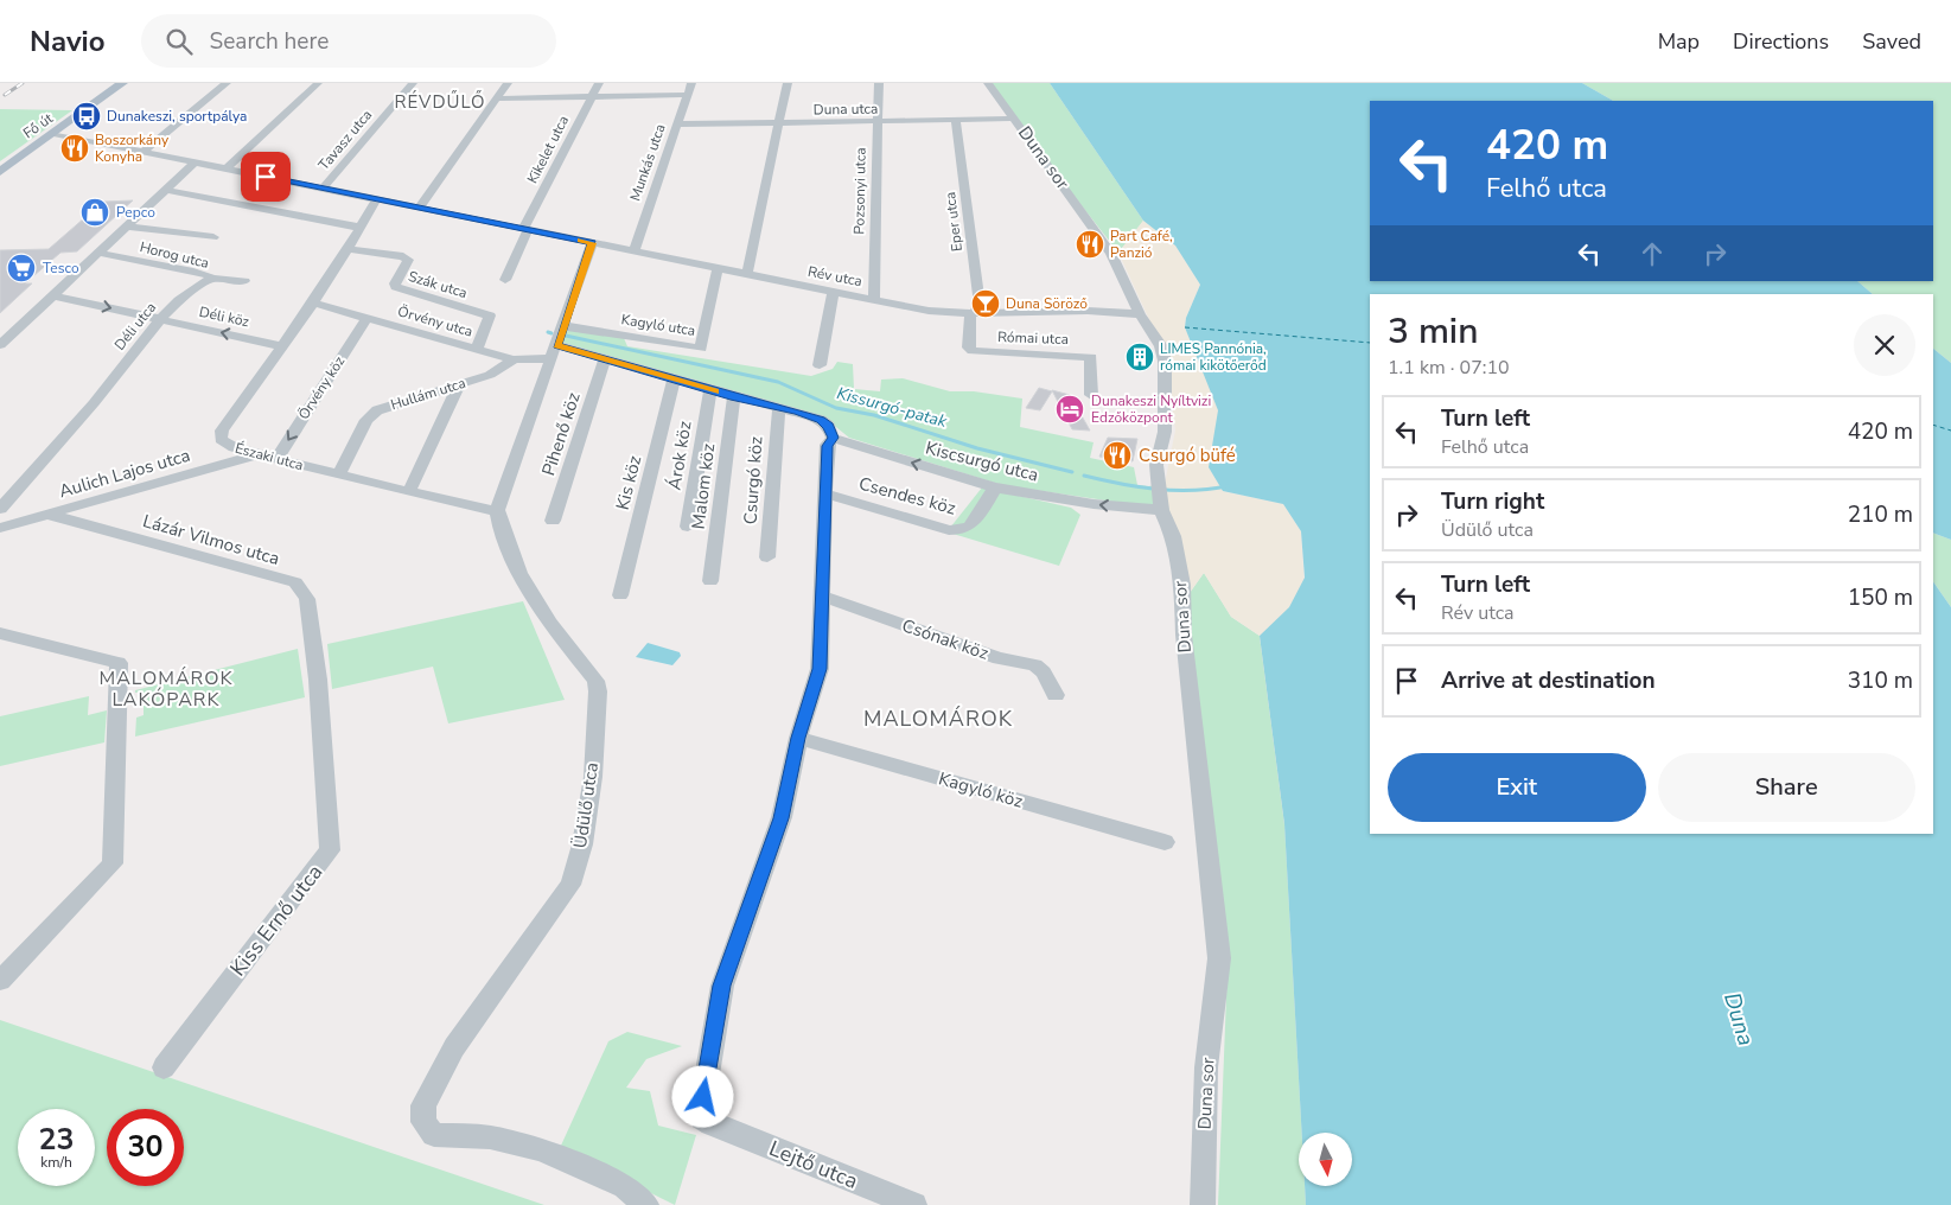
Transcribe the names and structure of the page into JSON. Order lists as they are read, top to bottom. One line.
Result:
{"streets":{"main road":["Fő út"],"street":["Duna utca","Tavasz utca","Kikelet utca","Duna sor","Munkás utca","Pozsonyi utca","Eper utca","Horog utca","Rév utca","Szák utca","Déli köz","Örvény utca","Kagyló utca","Déli utca","Római utca","Örvény köz","Hullám utca","Pihenő köz","Árok köz","Északi utca","Kiscsurgó utca","Aulich Lajos utca","Csurgó köz","Kis köz","Malom köz","Csendes köz","Lázár Vilmos utca","Csónak köz","Kagyló köz","Üdülő utca","Kiss Ernő utca","Lejtő utca"]},"crossings":[["Duna utca","Duna sor"],["Duna utca","Munkás utca"],["Duna utca","Pozsonyi utca"],["Duna utca","Eper utca"],["Fő út","Rév utca"],["Tavasz utca","Rév utca"],["Kikelet utca","Rév utca"],["Duna sor","Rév utca"],["Duna sor","Kiscsurgó utca"],["Munkás utca","Rév utca"],["Pozsonyi utca","Rév utca"],["Eper utca","Rév utca"],["Eper utca","Római utca"],["Horog utca","Déli utca"],["Rév utca","Kagyló utca"],["Rév utca","Római utca"],["Rév utca","Északi utca"],["Szák utca","Örvény utca"],["Szák utca","Északi utca"],["Déli köz","Déli utca"],["Déli köz","Északi utca"],["Örvény utca","Örvény köz"],["Örvény utca","Hullám utca"],["Örvény utca","Pihenő köz"],["Örvény utca","Árok köz"],["Örvény utca","Északi utca"],["Örvény utca","Kiscsurgó utca"],["Örvény utca","Csurgó köz"],["Örvény utca","Kis köz"],["Örvény utca","Malom köz"],["Örvény köz","Északi utca"],["Hullám utca","Északi utca"],["Északi utca","Aulich Lajos utca"],["Északi utca","Üdülő utca"],["Kiscsurgó utca","Csendes köz"],["Aulich Lajos utca","Lázár Vilmos utca"],["Lázár Vilmos utca","Kiss Ernő utca"],["Kagyló köz","Lejtő utca"]],"one_way":["Kiscsurgó utca"],"districts":["RÉVDŰLŐ","MALOMÁROK LAKÓPARK","MALOMÁROK"],"water":["Kissurgó-patak","Duna"],"places":{"bus stop":["Dunakeszi, sportpálya"],"restaurant":["Boszorkány Konyha","Part Café, Panzió","Csurgó büfé"],"shop":["Pepco"],"supermarket":["Tesco"],"bar":["Duna Söröző"],"building":["LIMES Pannónia, római kikötőerőd"],"hotel":["Dunakeszi Nyíltvizi Edzőközpont"]},"north":"bottom","page":{"header":"Navio","search":"Search here","nav":["Map","Directions","Saved"],"turn":["420 m","Felhő utca"],"heading":["3 min","1.1 km · 07:10"],"list":[{"name":"Turn left","note":"Felhő utca","value":"420 m"},{"name":"Turn right","note":"Üdülő utca","value":"210 m"},{"name":"Turn left","note":"Rév utca","value":"150 m"},{"name":"Arrive at destination","value":"310 m"}],"buttons":["Exit","Share"],"speed":"23 km/h","limit":"30"}}
